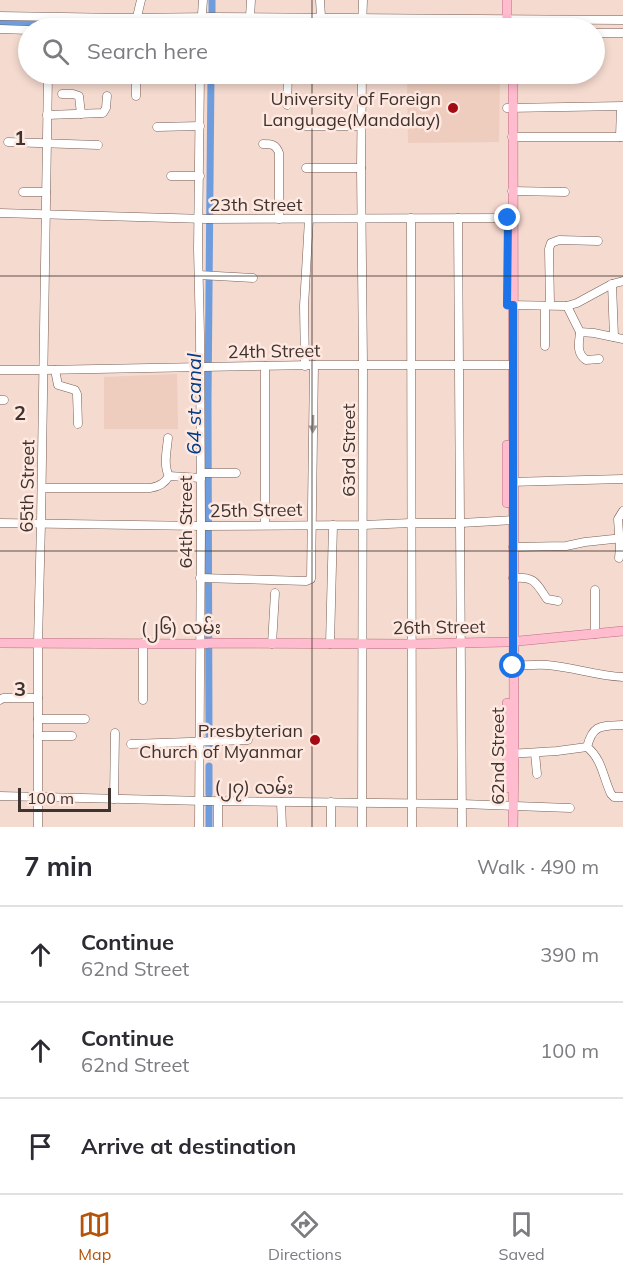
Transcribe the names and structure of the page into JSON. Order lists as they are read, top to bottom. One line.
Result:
{"streets":{"main road":["(၂၆) လမ်း","26th Street","62nd Street"],"street":["23th Street","24th Street","63rd Street","65th Street","25th Street","64th Street","(၂၇) လမ်း"]},"crossings":[["23th Street","63rd Street"],["23th Street","65th Street"],["23th Street","64th Street"],["23th Street","62nd Street"],["24th Street","63rd Street"],["24th Street","65th Street"],["24th Street","64th Street"],["24th Street","62nd Street"],["63rd Street","25th Street"],["63rd Street","(၂၆) လမ်း"],["63rd Street","26th Street"],["63rd Street","(၂၇) လမ်း"],["65th Street","25th Street"],["65th Street","(၂၆) လမ်း"],["65th Street","(၂၇) လမ်း"],["25th Street","64th Street"],["25th Street","62nd Street"],["64th Street","(၂၆) လမ်း"],["64th Street","(၂၇) လမ်း"],["(၂၆) လမ်း","26th Street"],["26th Street","62nd Street"],["62nd Street","(၂၇) လမ်း"]],"water":["64 st canal"],"places":["University of Foreign Language(Mandalay)","Presbyterian Church of Myanmar"],"scale_bar":"100 m","page":{"search":"Search here","scale":"100 m","heading":["7 min","Walk · 490 m"],"list":[["Continue","62nd Street","390 m"],["Continue","62nd Street","100 m"],"Arrive at destination"],"nav":["Map","Directions","Saved"]},"grid":{"rows":["1","2","3"]}}
